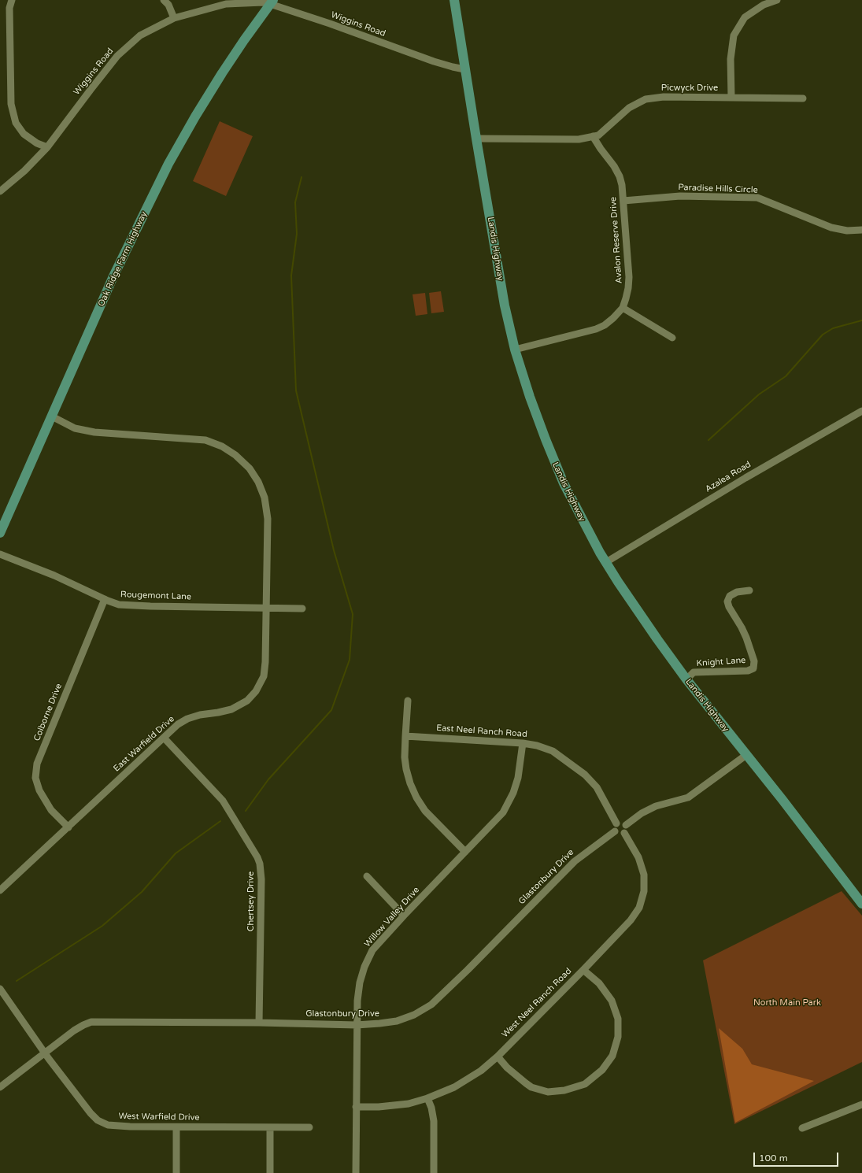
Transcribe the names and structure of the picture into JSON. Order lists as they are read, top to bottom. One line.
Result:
{"streets":{"main road":["Landis Highway","Oak Ridge Farm Highway"],"street":["Wiggins Road","Picwyck Drive","Paradise Hills Circle","Avalon Reserve Drive","Azalea Road","Rougemont Lane","Knight Lane","Colborne Drive","East Neel Ranch Road","East Warfield Drive","Glastonbury Drive","Chertsey Drive","Willow Valley Drive","West Neel Ranch Road","West Warfield Drive"]},"crossings":[["Wiggins Road","Landis Highway"],["Wiggins Road","Oak Ridge Farm Highway"],["Picwyck Drive","Avalon Reserve Drive"],["Picwyck Drive","Landis Highway"],["Paradise Hills Circle","Avalon Reserve Drive"],["Avalon Reserve Drive","Landis Highway"],["Landis Highway","Azalea Road"],["Landis Highway","Knight Lane"],["Oak Ridge Farm Highway","East Warfield Drive"],["Rougemont Lane","Colborne Drive"],["Rougemont Lane","East Warfield Drive"],["Colborne Drive","East Warfield Drive"],["East Neel Ranch Road","Glastonbury Drive"],["East Neel Ranch Road","Willow Valley Drive"],["East Neel Ranch Road","West Neel Ranch Road"],["East Warfield Drive","Chertsey Drive"],["Glastonbury Drive","Chertsey Drive"],["Glastonbury Drive","Willow Valley Drive"],["Glastonbury Drive","West Neel Ranch Road"],["Glastonbury Drive","West Warfield Drive"],["Willow Valley Drive","West Neel Ranch Road"]],"parks":["North Main Park"],"scale_bar":"100 m"}
